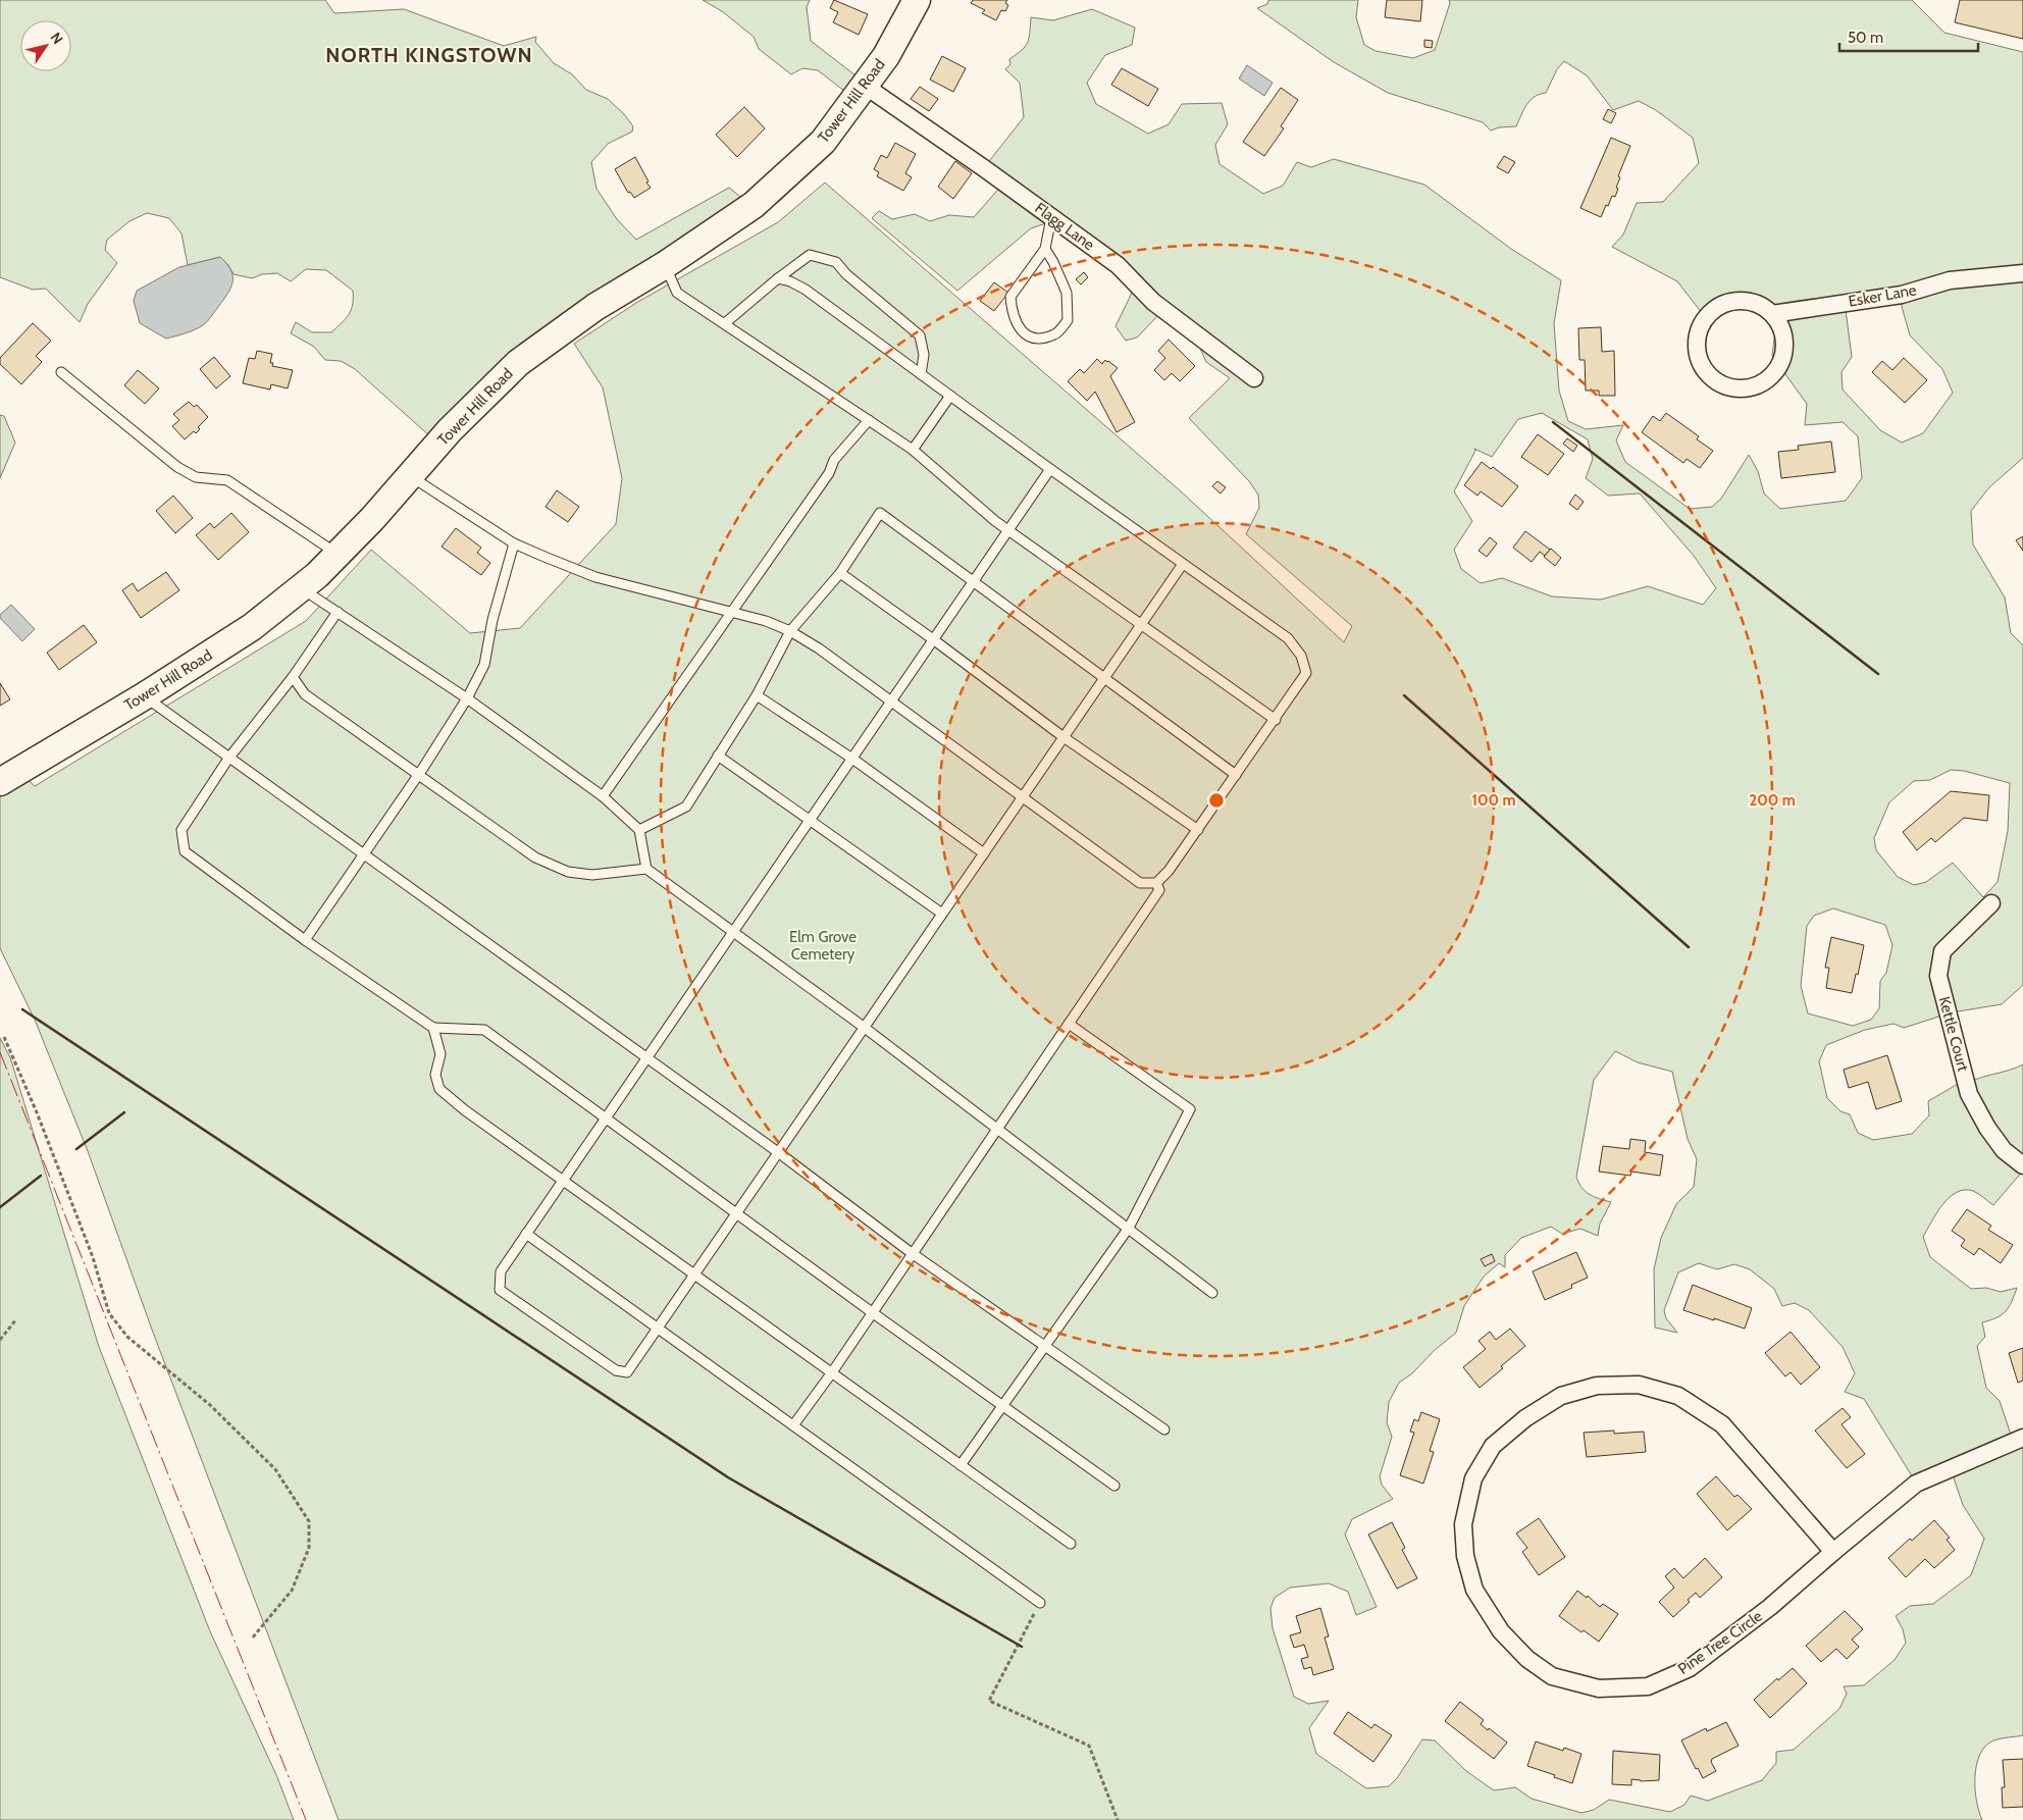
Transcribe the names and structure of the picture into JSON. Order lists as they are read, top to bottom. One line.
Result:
{"streets":{"main road":["Tower Hill Road"],"street":["Flagg Lane","Esker Lane","Kettle Court","Pine Tree Circle"]},"crossings":[["Tower Hill Road","Flagg Lane"]],"districts":["NORTH KINGSTOWN"],"parks":["Elm Grove Cemetery"],"scale_bar":"50 m","north":"top right","rings":["100 m","200 m"]}
